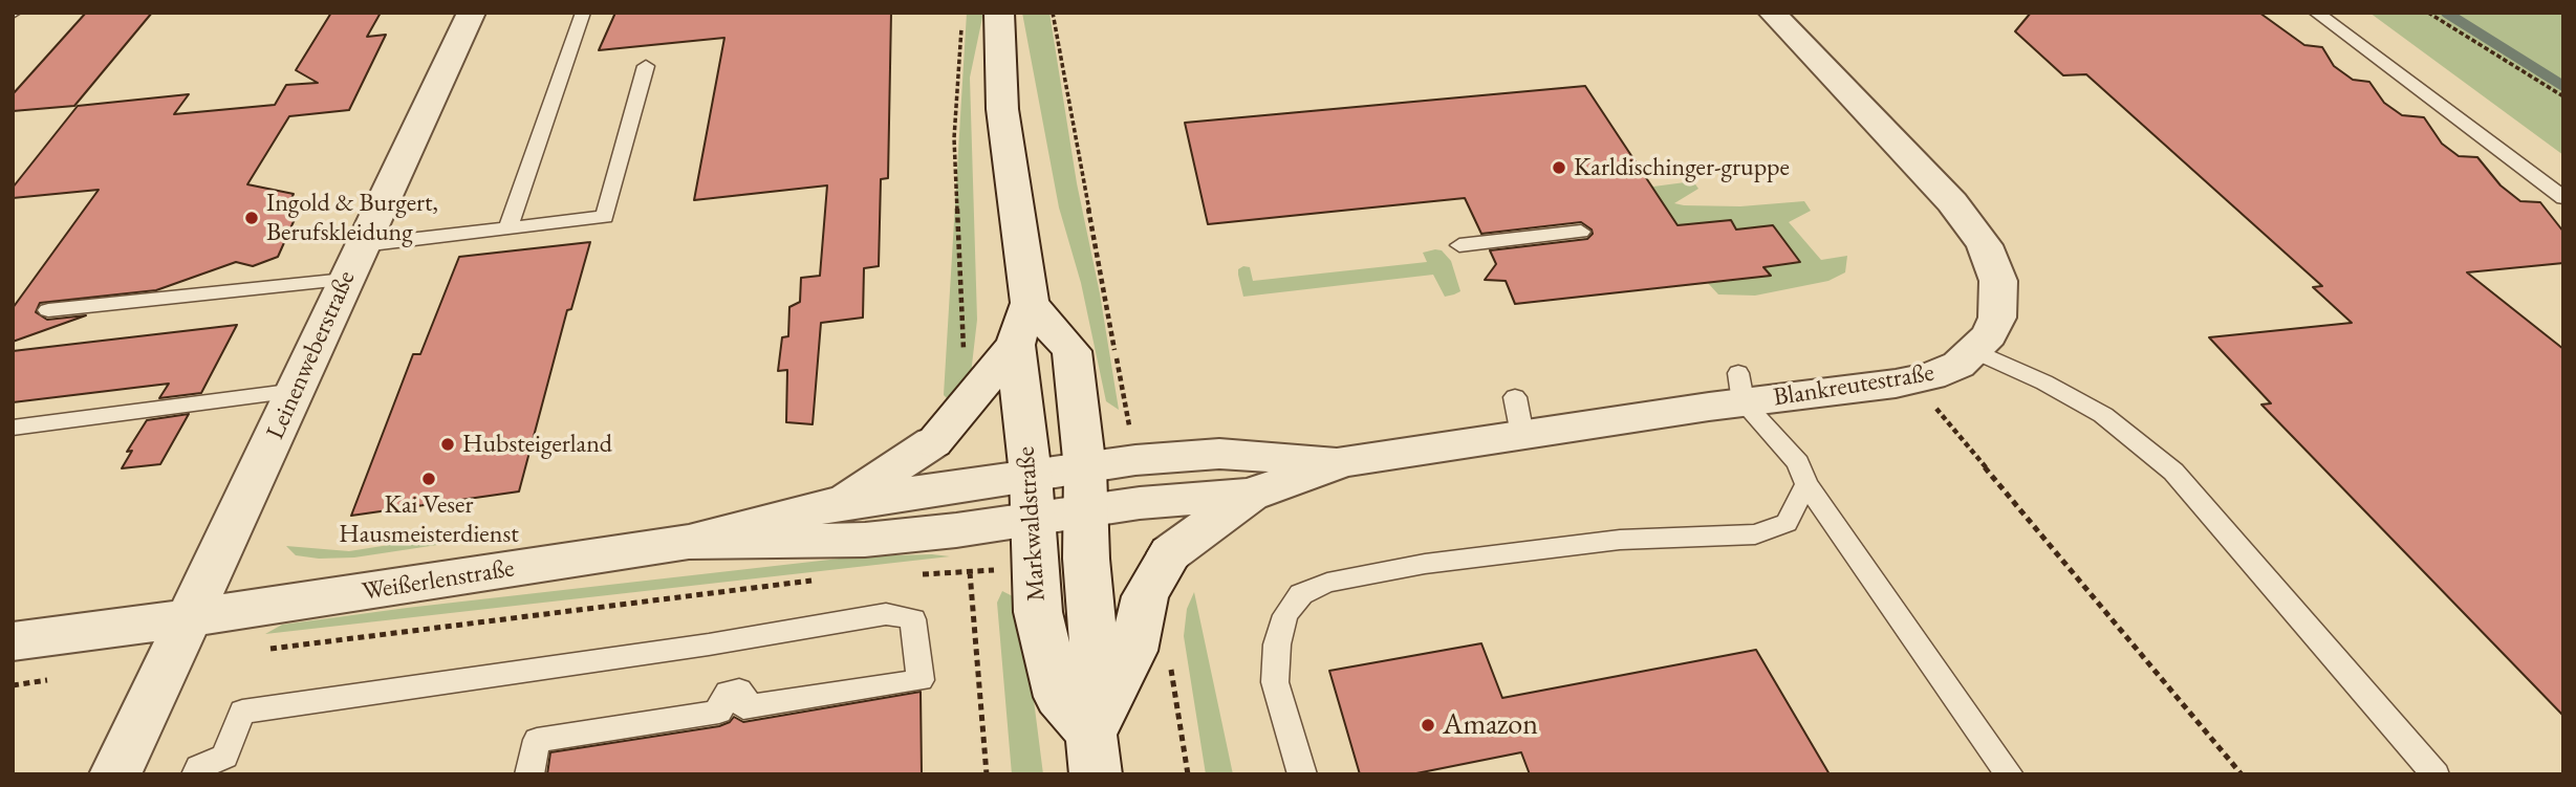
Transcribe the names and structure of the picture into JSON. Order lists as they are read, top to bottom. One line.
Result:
{"streets":{"street":["Leinenweberstraße","Blankreutestraße","Markwaldstraße","Weißerlenstraße"]},"crossings":[["Leinenweberstraße","Weißerlenstraße"],["Blankreutestraße","Markwaldstraße"],["Blankreutestraße","Weißerlenstraße"],["Markwaldstraße","Weißerlenstraße"]],"places":["Karldischinger-gruppe","Ingold & Burgert, Berufskleidung","Hubsteigerland","Kai Veser Hausmeisterdienst","Amazon"]}
